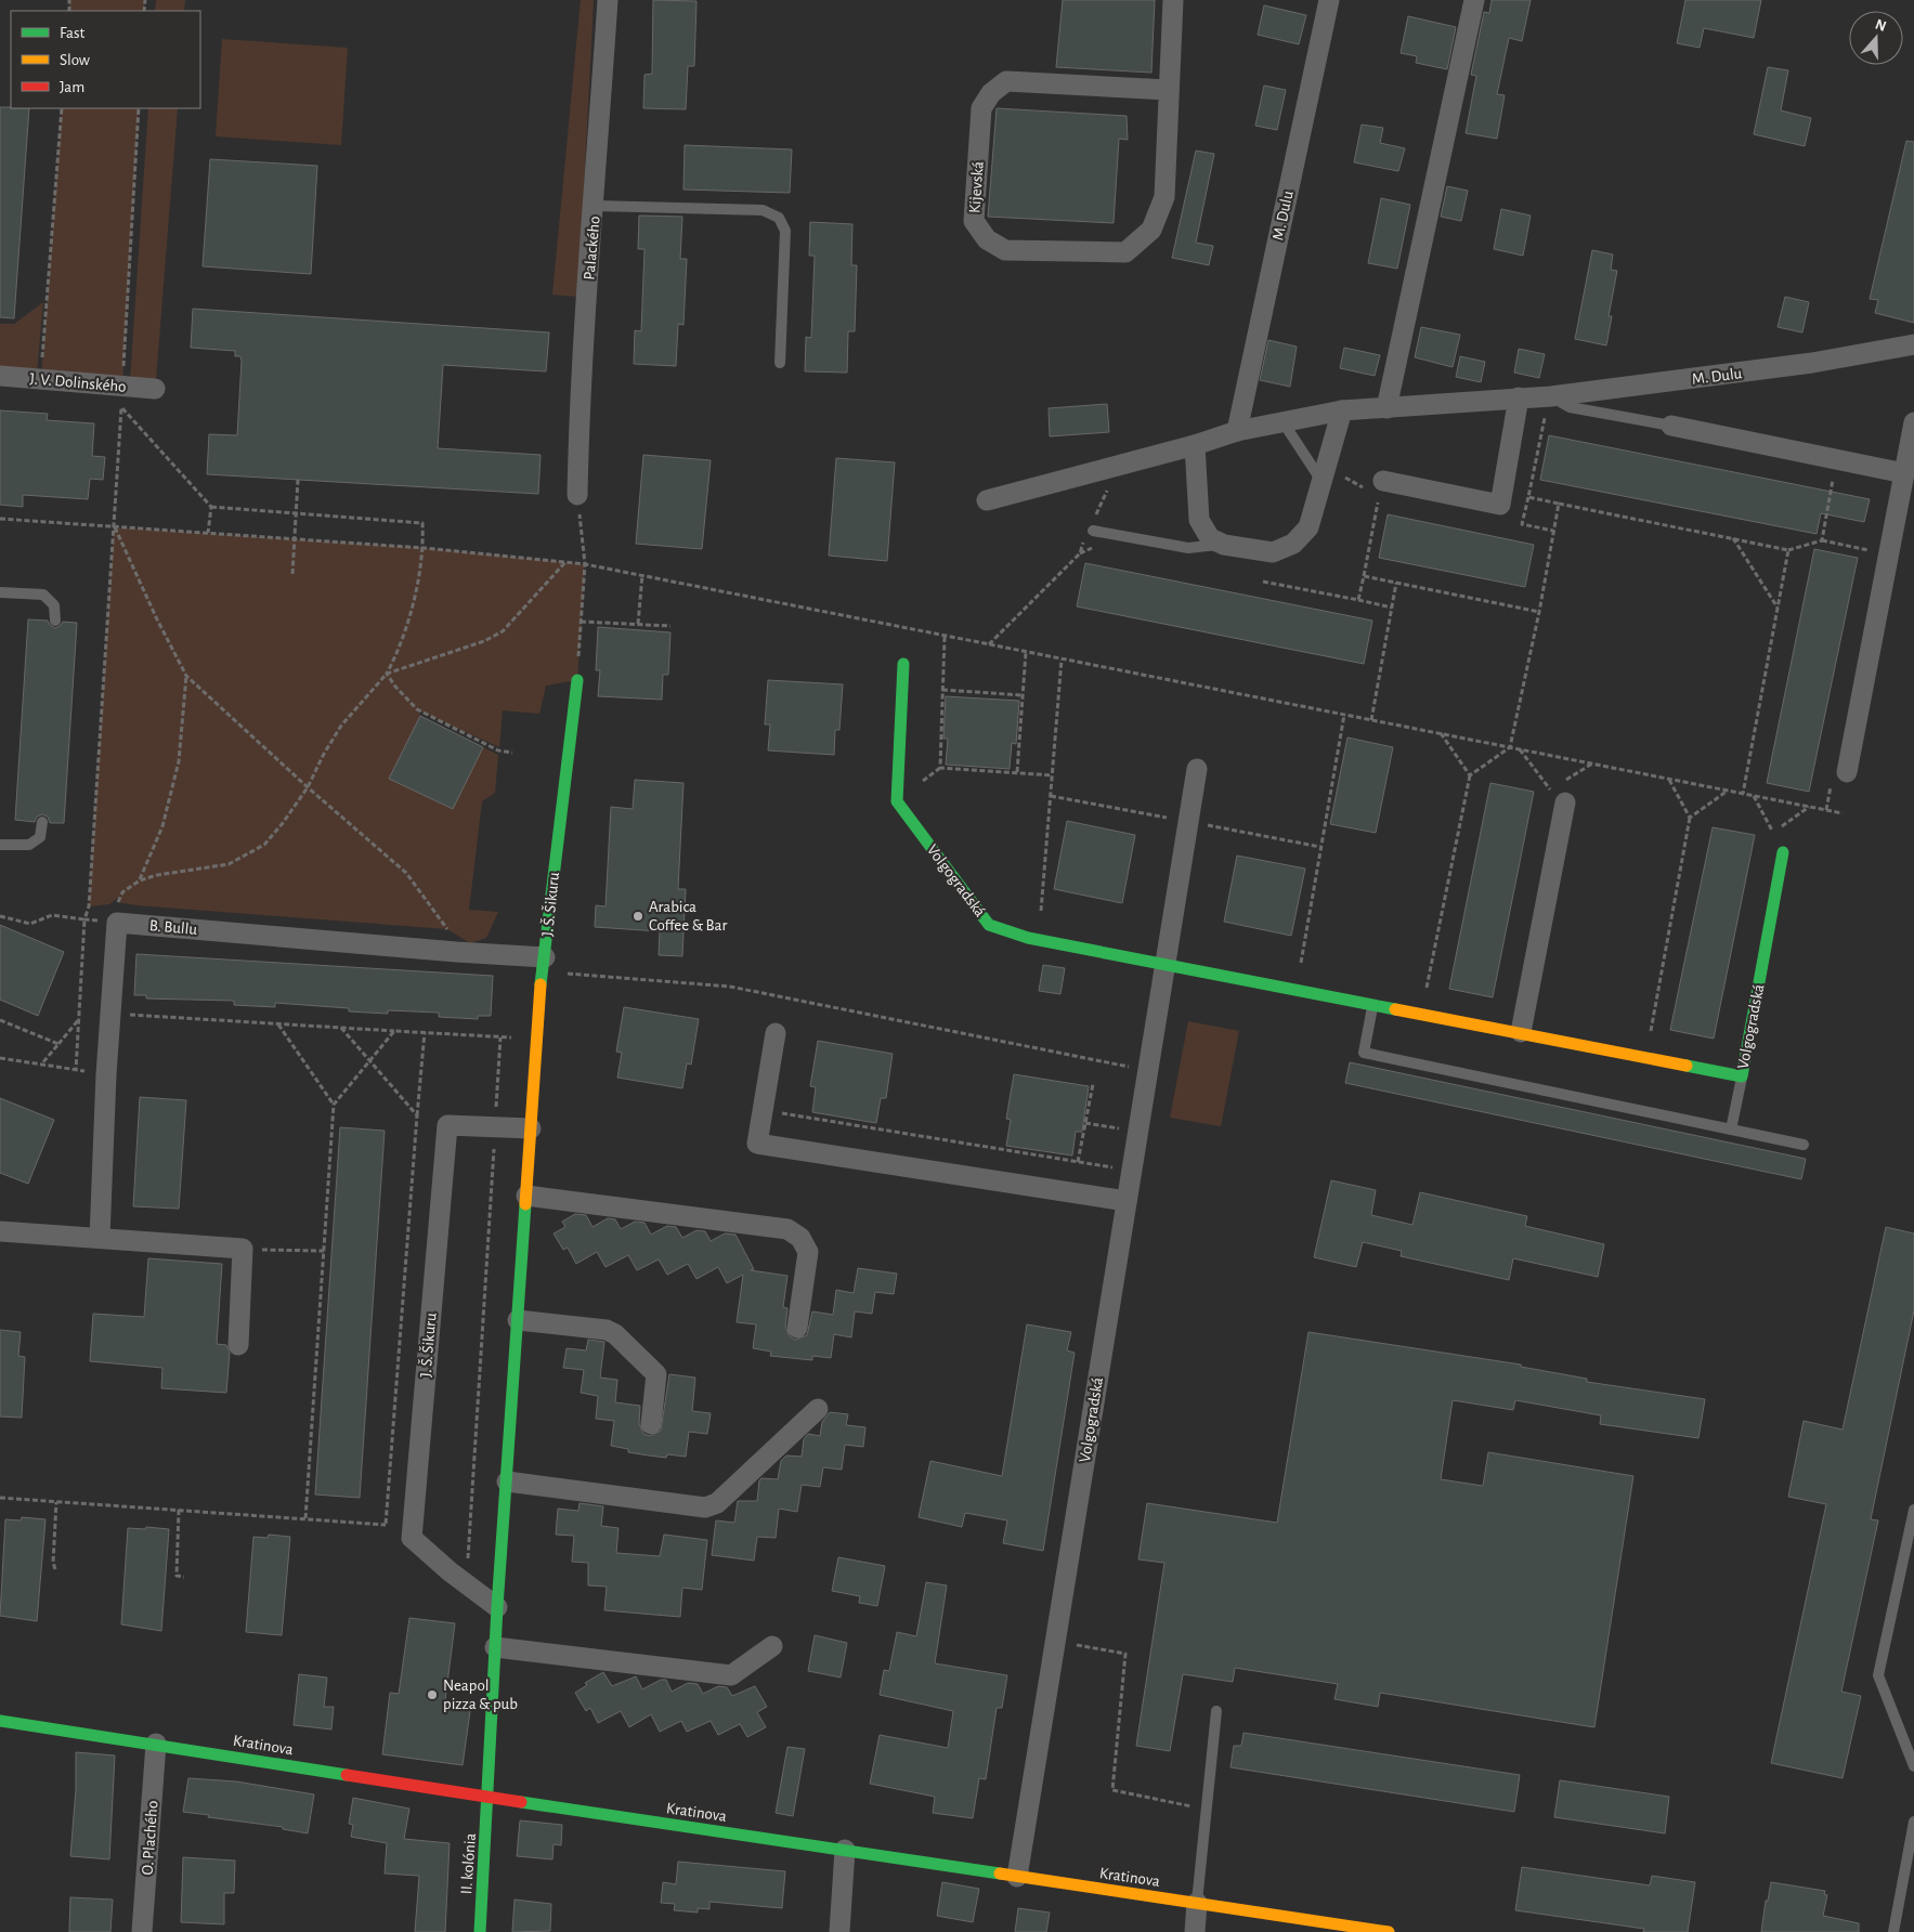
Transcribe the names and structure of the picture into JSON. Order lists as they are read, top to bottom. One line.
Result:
{"streets":{"street":["Kijevská","M. Dulu","Palackého","J. V. Dolinského","Volgogradská","J. Š. Šikuru","B. Bullu","Kratinova","O. Plachého","II. kolónia"]},"crossings":[["Volgogradská","Kratinova"],["J. Š. Šikuru","B. Bullu"],["J. Š. Šikuru","Kratinova"],["J. Š. Šikuru","II. kolónia"],["Kratinova","O. Plachého"],["Kratinova","II. kolónia"]],"places":["Arabica Coffee & Bar","Neapol pizza & pub"],"legend":["Fast","Slow","Jam"],"north":"top"}
